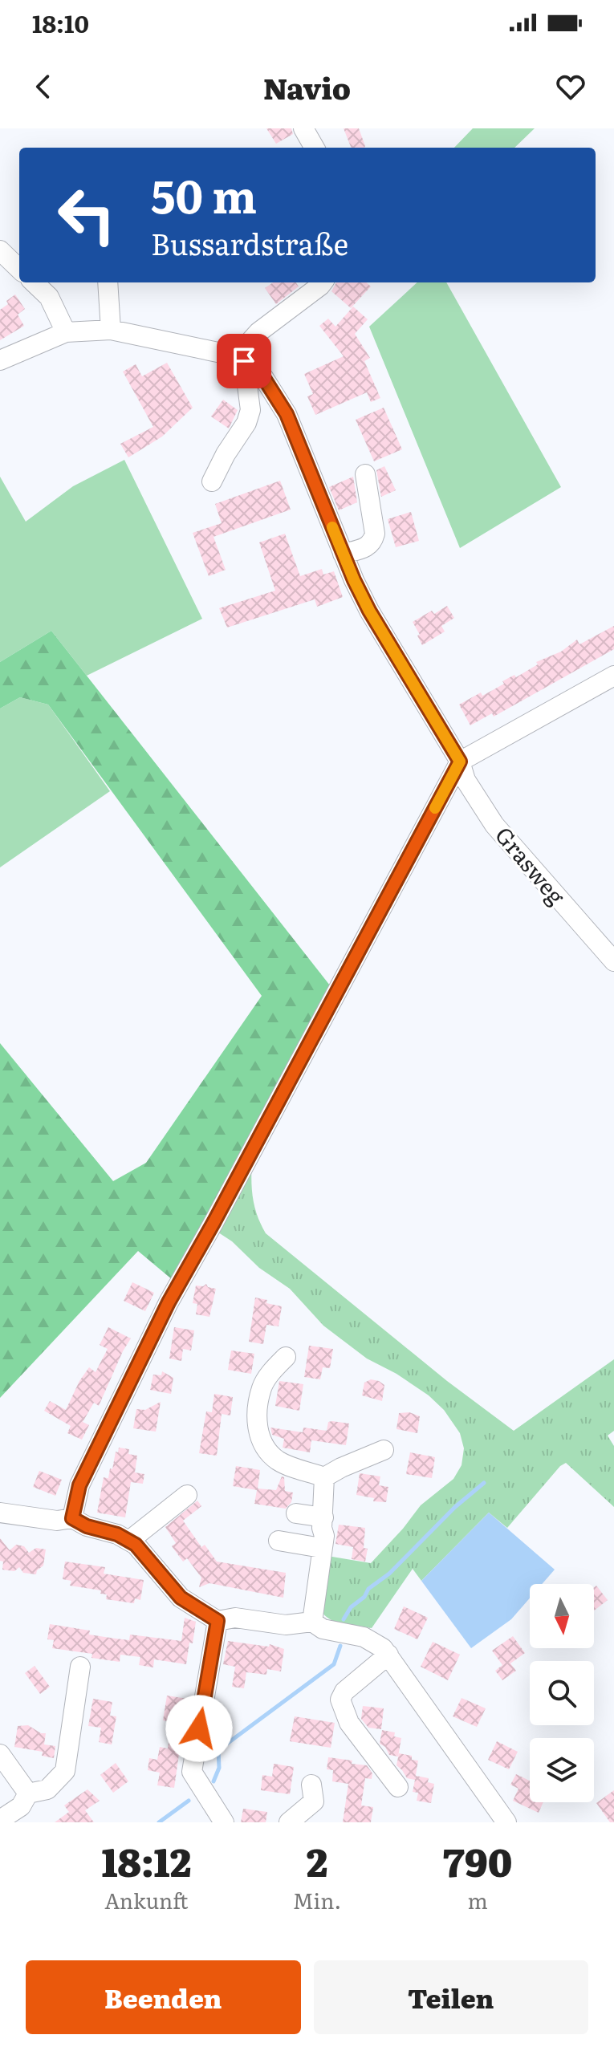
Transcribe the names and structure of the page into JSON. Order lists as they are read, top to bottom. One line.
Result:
{"streets":{"street":["Grasweg"]},"north":"bottom","page":{"status":"18:10","header":"Navio","turn":["50 m","Bussardstraße"],"eta":["18:12","Ankunft","2","Min.","790","m"],"buttons":["Beenden","Teilen"]}}
